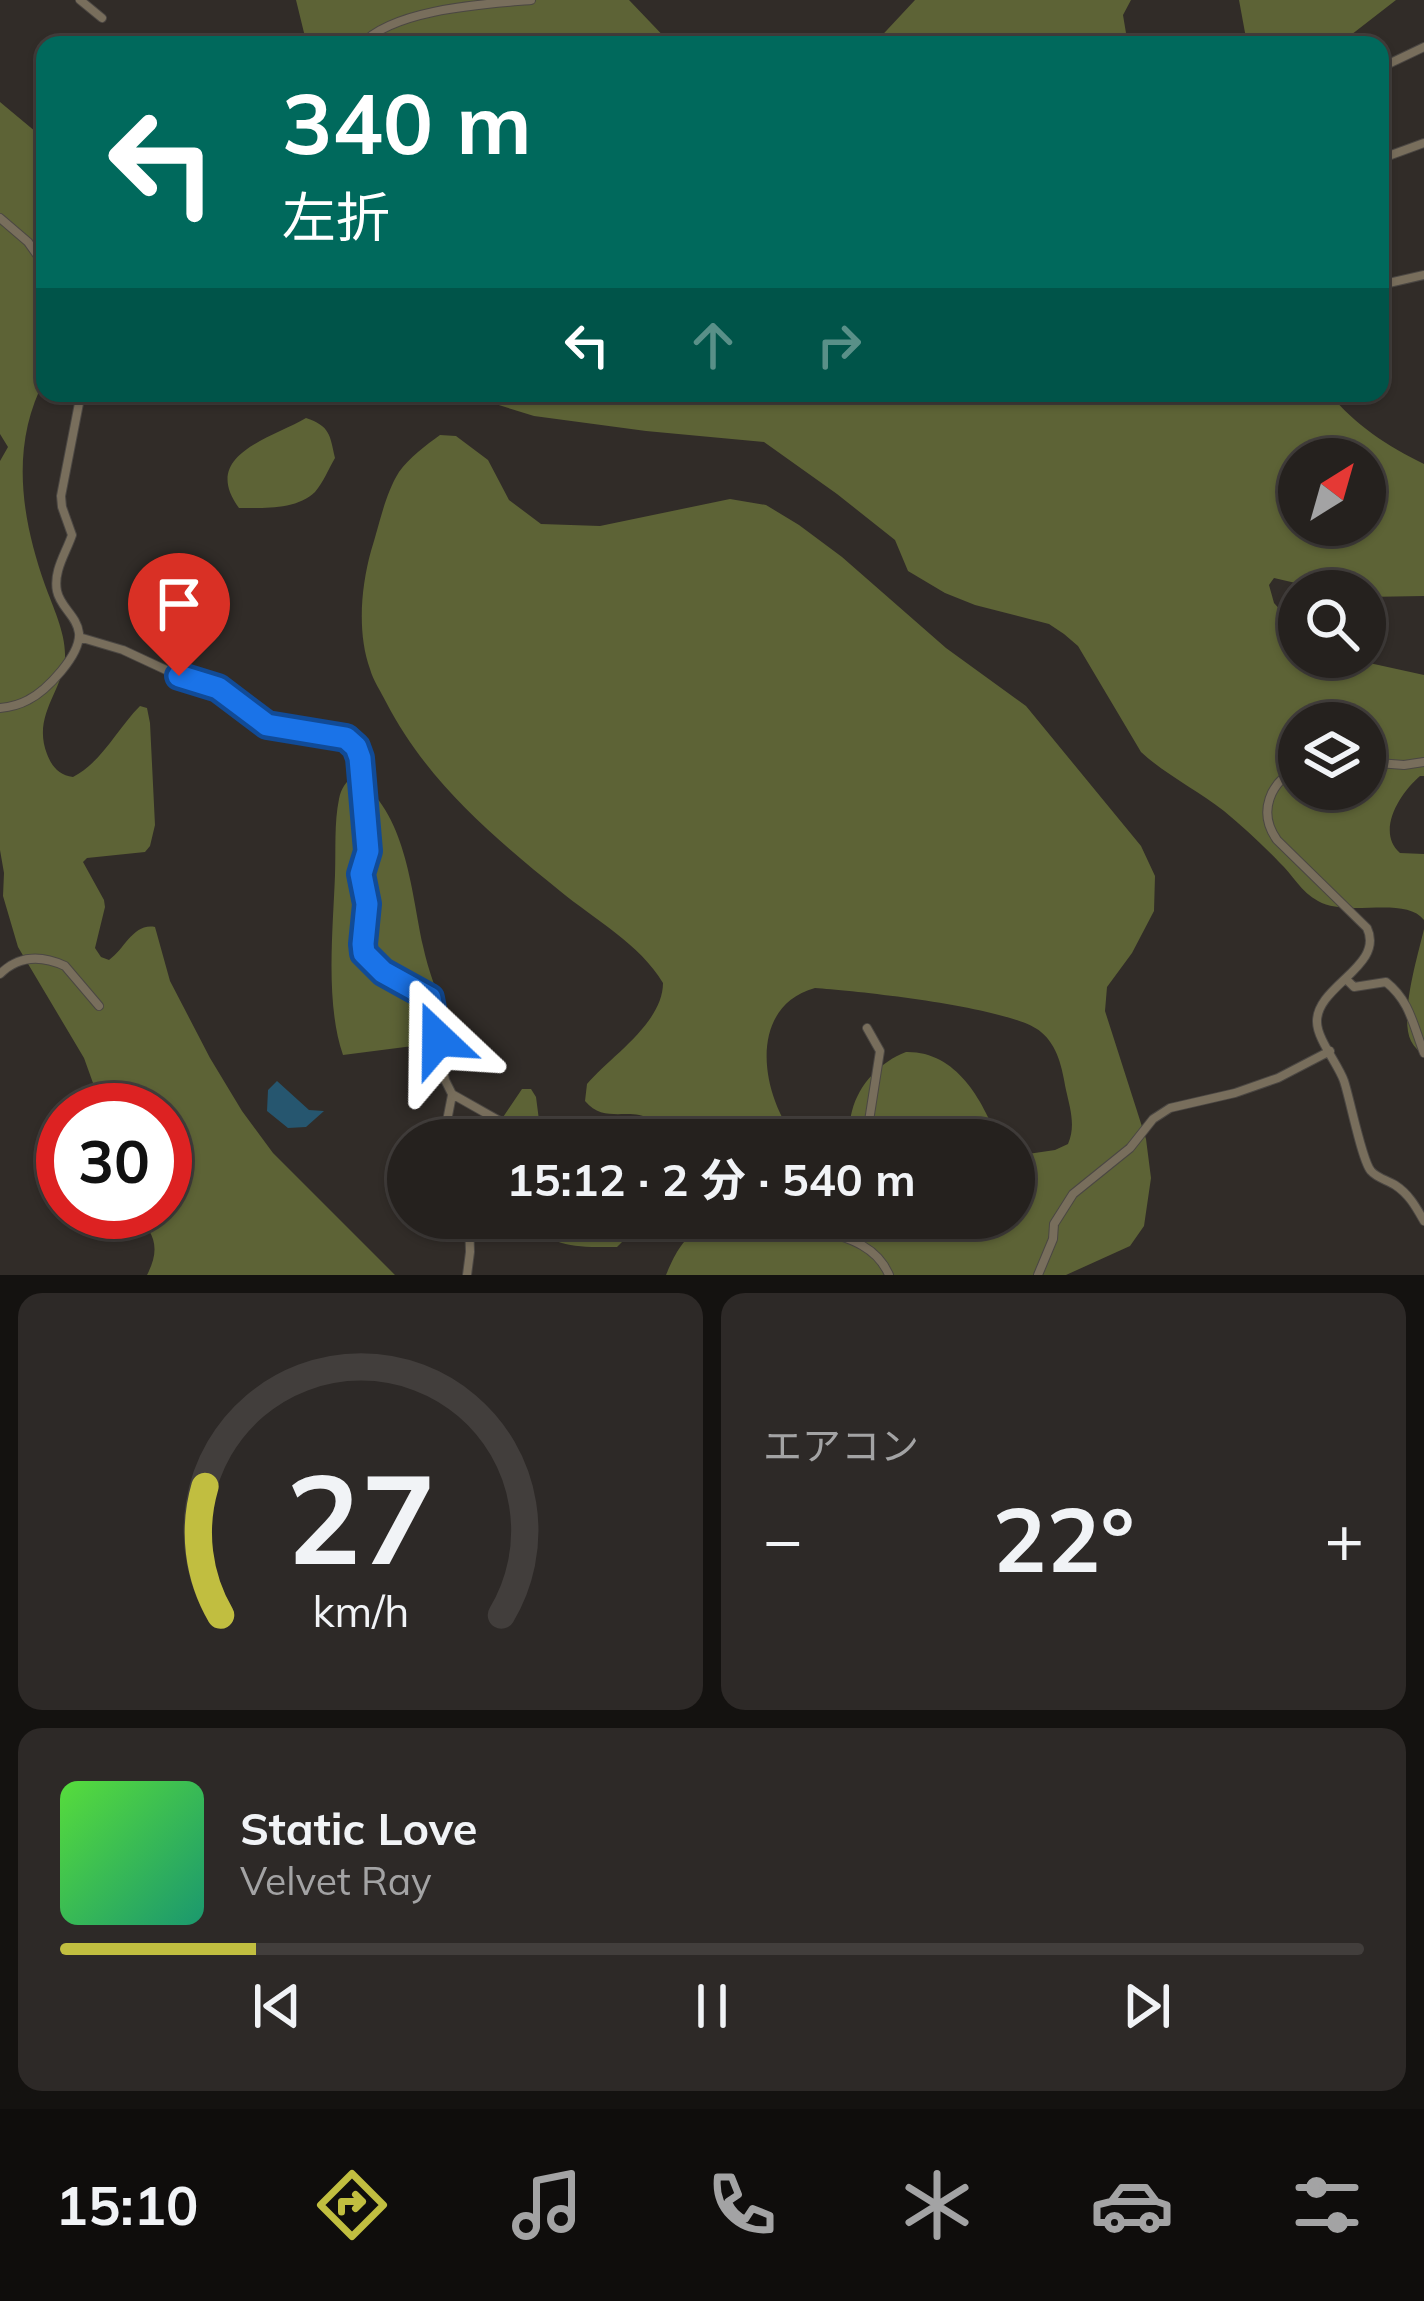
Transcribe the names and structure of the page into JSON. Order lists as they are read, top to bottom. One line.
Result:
{"north":"top right","page":{"turn":["340 m","左折"],"limit":"30","trip":"15:12 · 2 分 · 540 m","tile":"エアコン","heat":["−","22°","+"],"song":["Static Love","Velvet Ray"],"tabs":"15:10","gauge":["27","km/h"]}}
